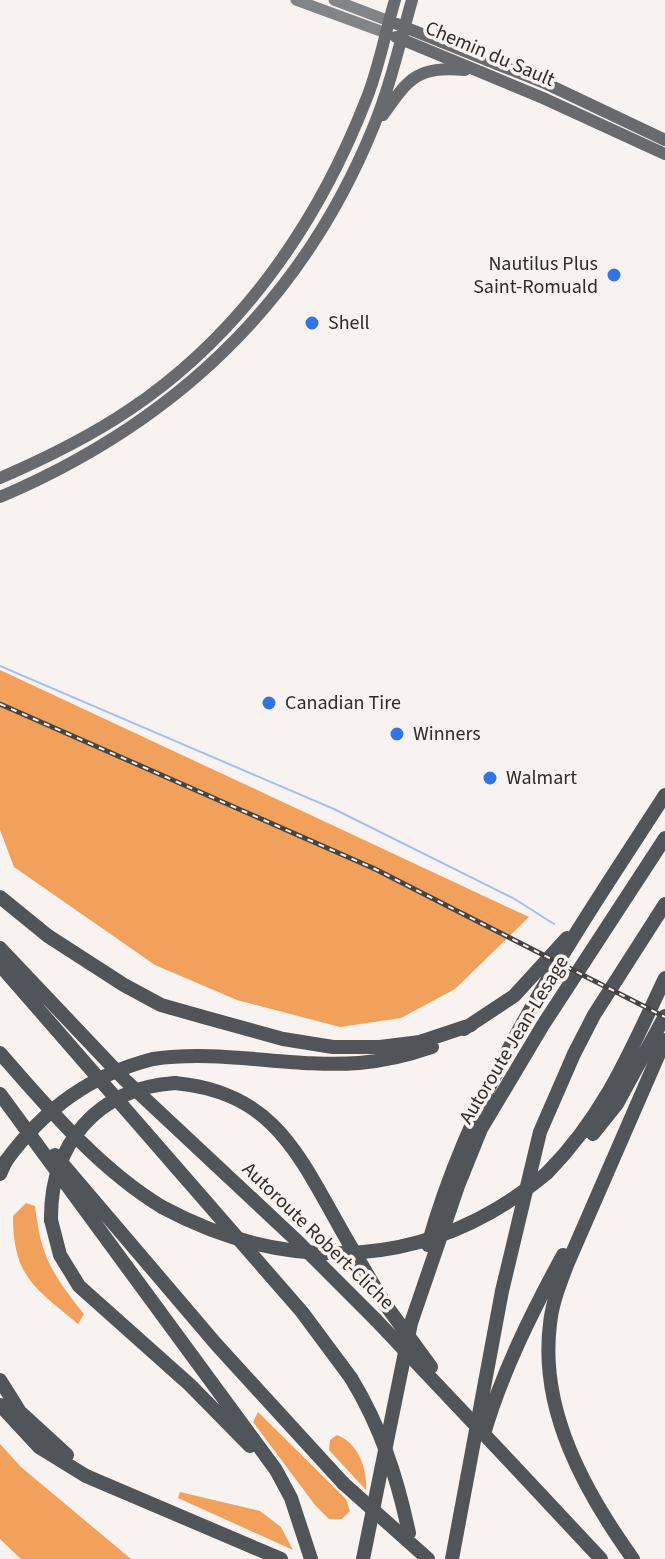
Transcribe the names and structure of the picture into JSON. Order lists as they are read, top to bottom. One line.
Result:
{"streets":{"highway":["Autoroute Jean-Lesage","Autoroute Robert-Cliche"],"main road":["Chemin du Sault"]},"places":["Nautilus Plus Saint-Romuald","Shell","Canadian Tire","Winners","Walmart"]}
